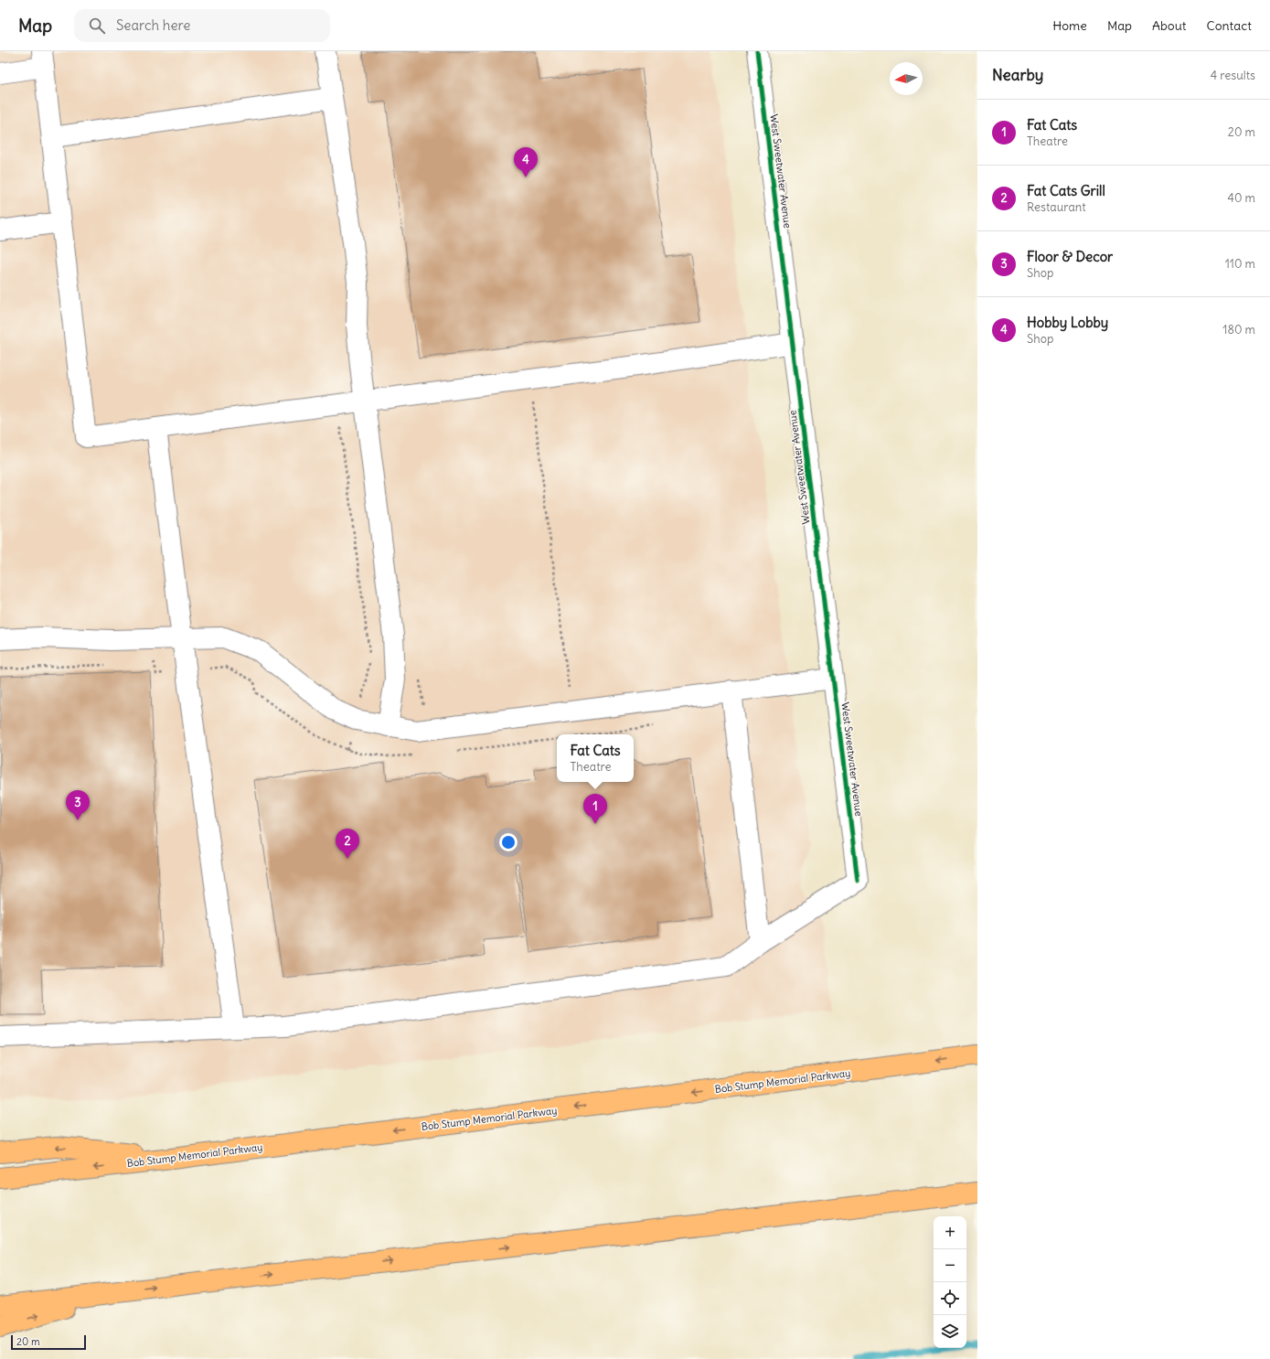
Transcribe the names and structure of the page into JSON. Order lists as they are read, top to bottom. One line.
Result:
{"streets":{"highway":["Bob Stump Memorial Parkway"],"street":["West Sweetwater Avenue"]},"scale_bar":"20 m","north":"left","page":{"header":"Map","search":"Search here","nav":["Home","Map","About","Contact"],"heading":["Nearby","4 results"],"list":[{"mark":"1","name":"Fat Cats","note":"Theatre","value":"20 m"},{"mark":"2","name":"Fat Cats Grill","note":"Restaurant","value":"40 m"},{"mark":"3","name":"Floor & Decor","note":"Shop","value":"110 m"},{"mark":"4","name":"Hobby Lobby","note":"Shop","value":"180 m"}],"pins":["4","3","1","2"],"popup":["Fat Cats","Theatre"],"map_buttons":["+","−"],"scale":"20 m"}}
